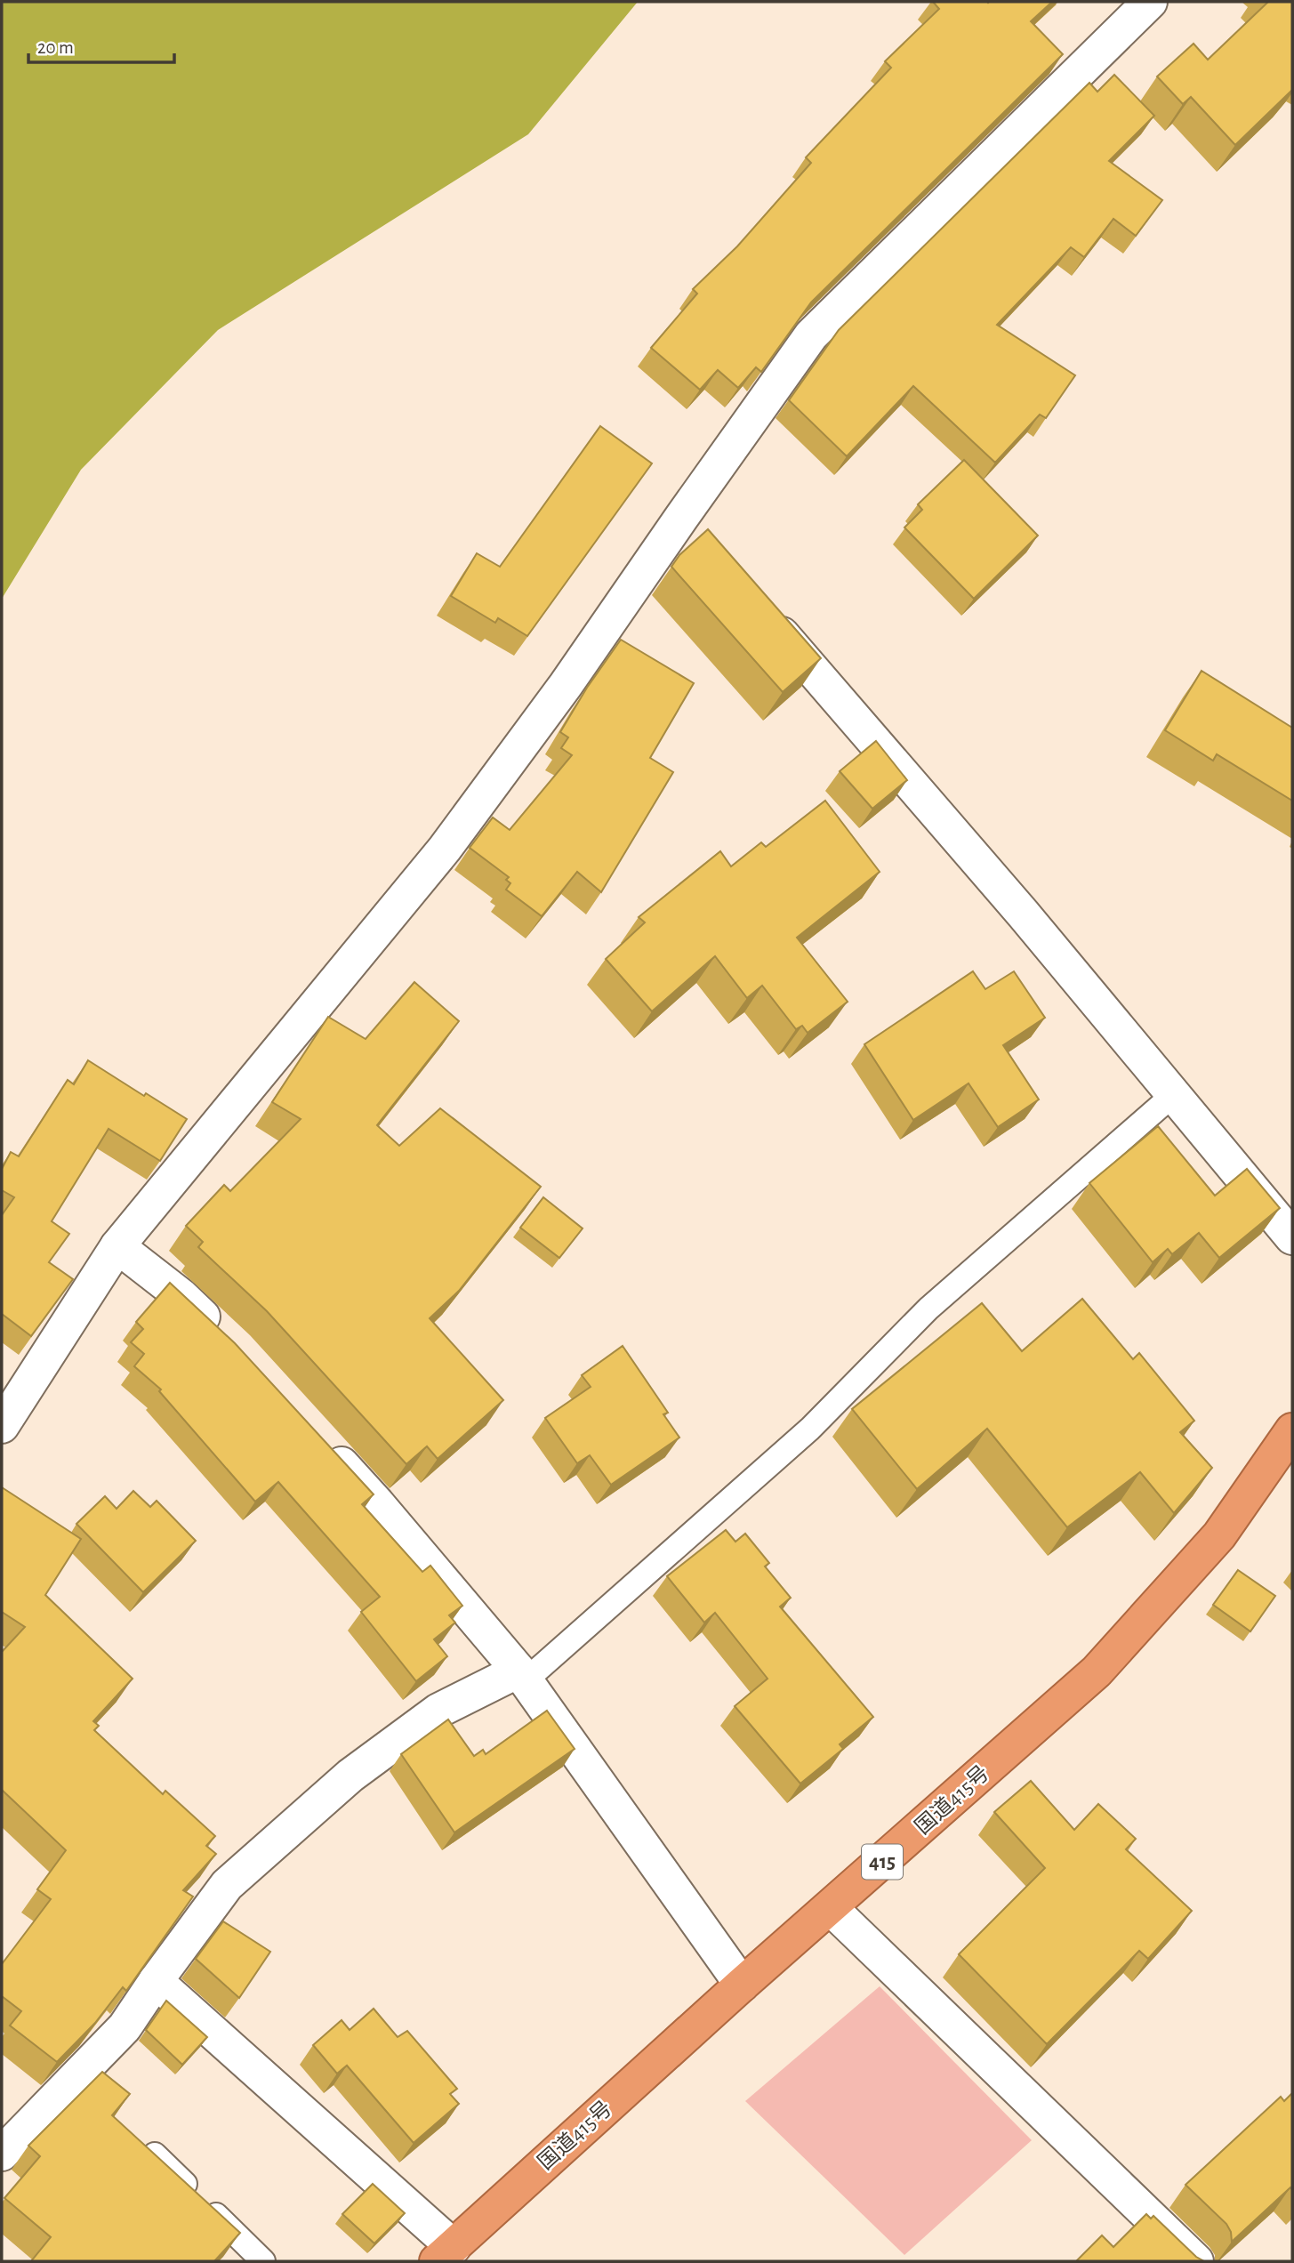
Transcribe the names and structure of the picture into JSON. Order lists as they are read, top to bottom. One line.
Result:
{"streets":{"highway":["国道415号","415"]},"scale_bar":"20 m"}
